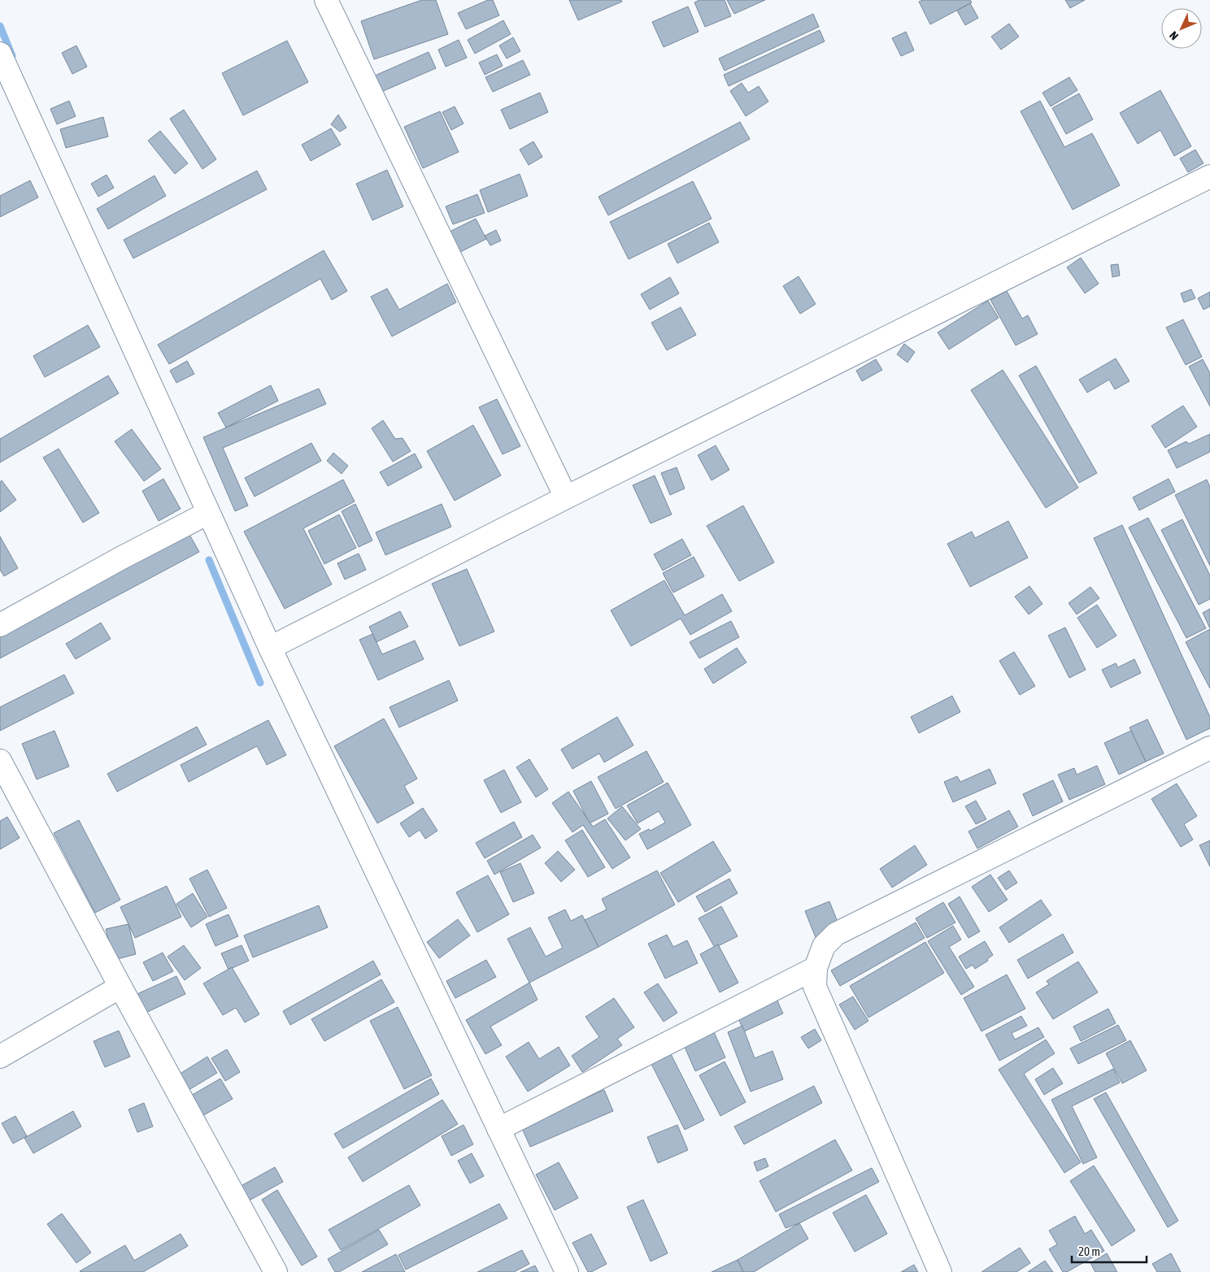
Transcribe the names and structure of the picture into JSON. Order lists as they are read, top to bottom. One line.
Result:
{"scale_bar":"20 m","north":"bottom left"}
